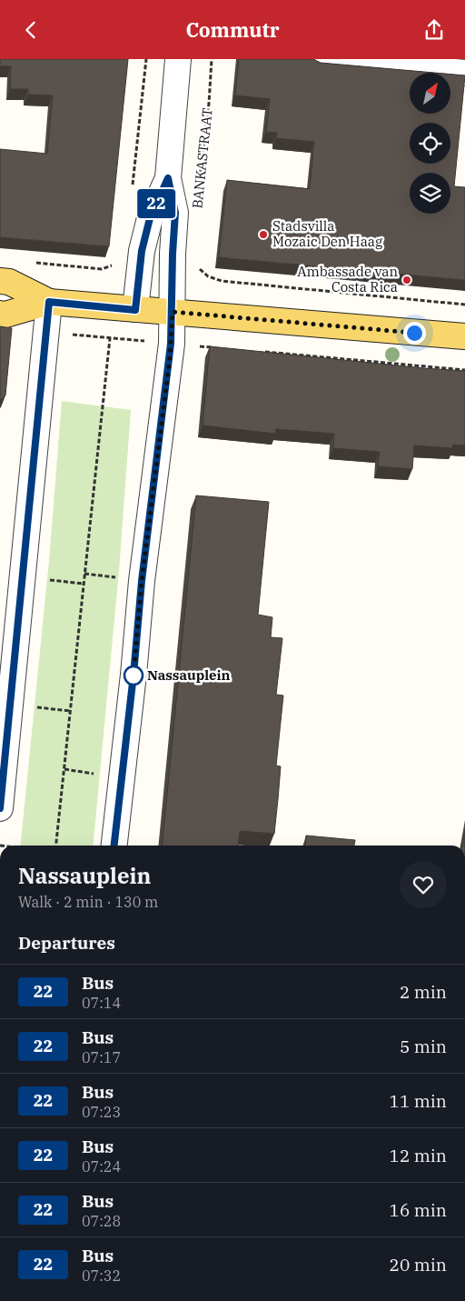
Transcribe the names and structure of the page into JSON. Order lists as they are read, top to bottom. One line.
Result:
{"streets":{"street":["BANKASTRAAT"]},"places":["Stadsvilla Mozaic Den Haag","Ambassade van Costa Rica","Nassauplein"],"lines":["bus line 22"],"north":"top right","page":{"header":"Commutr","on_map":"22","heading":[["Nassauplein","Walk · 2 min · 130 m"],"Departures"],"list":[{"mark":"22","name":"Bus","note":"07:14","value":"2 min"},{"mark":"22","name":"Bus","note":"07:17","value":"5 min"},{"mark":"22","name":"Bus","note":"07:23","value":"11 min"},{"mark":"22","name":"Bus","note":"07:24","value":"12 min"},{"mark":"22","name":"Bus","note":"07:28","value":"16 min"},{"mark":"22","name":"Bus","note":"07:32","value":"20 min"}]}}
